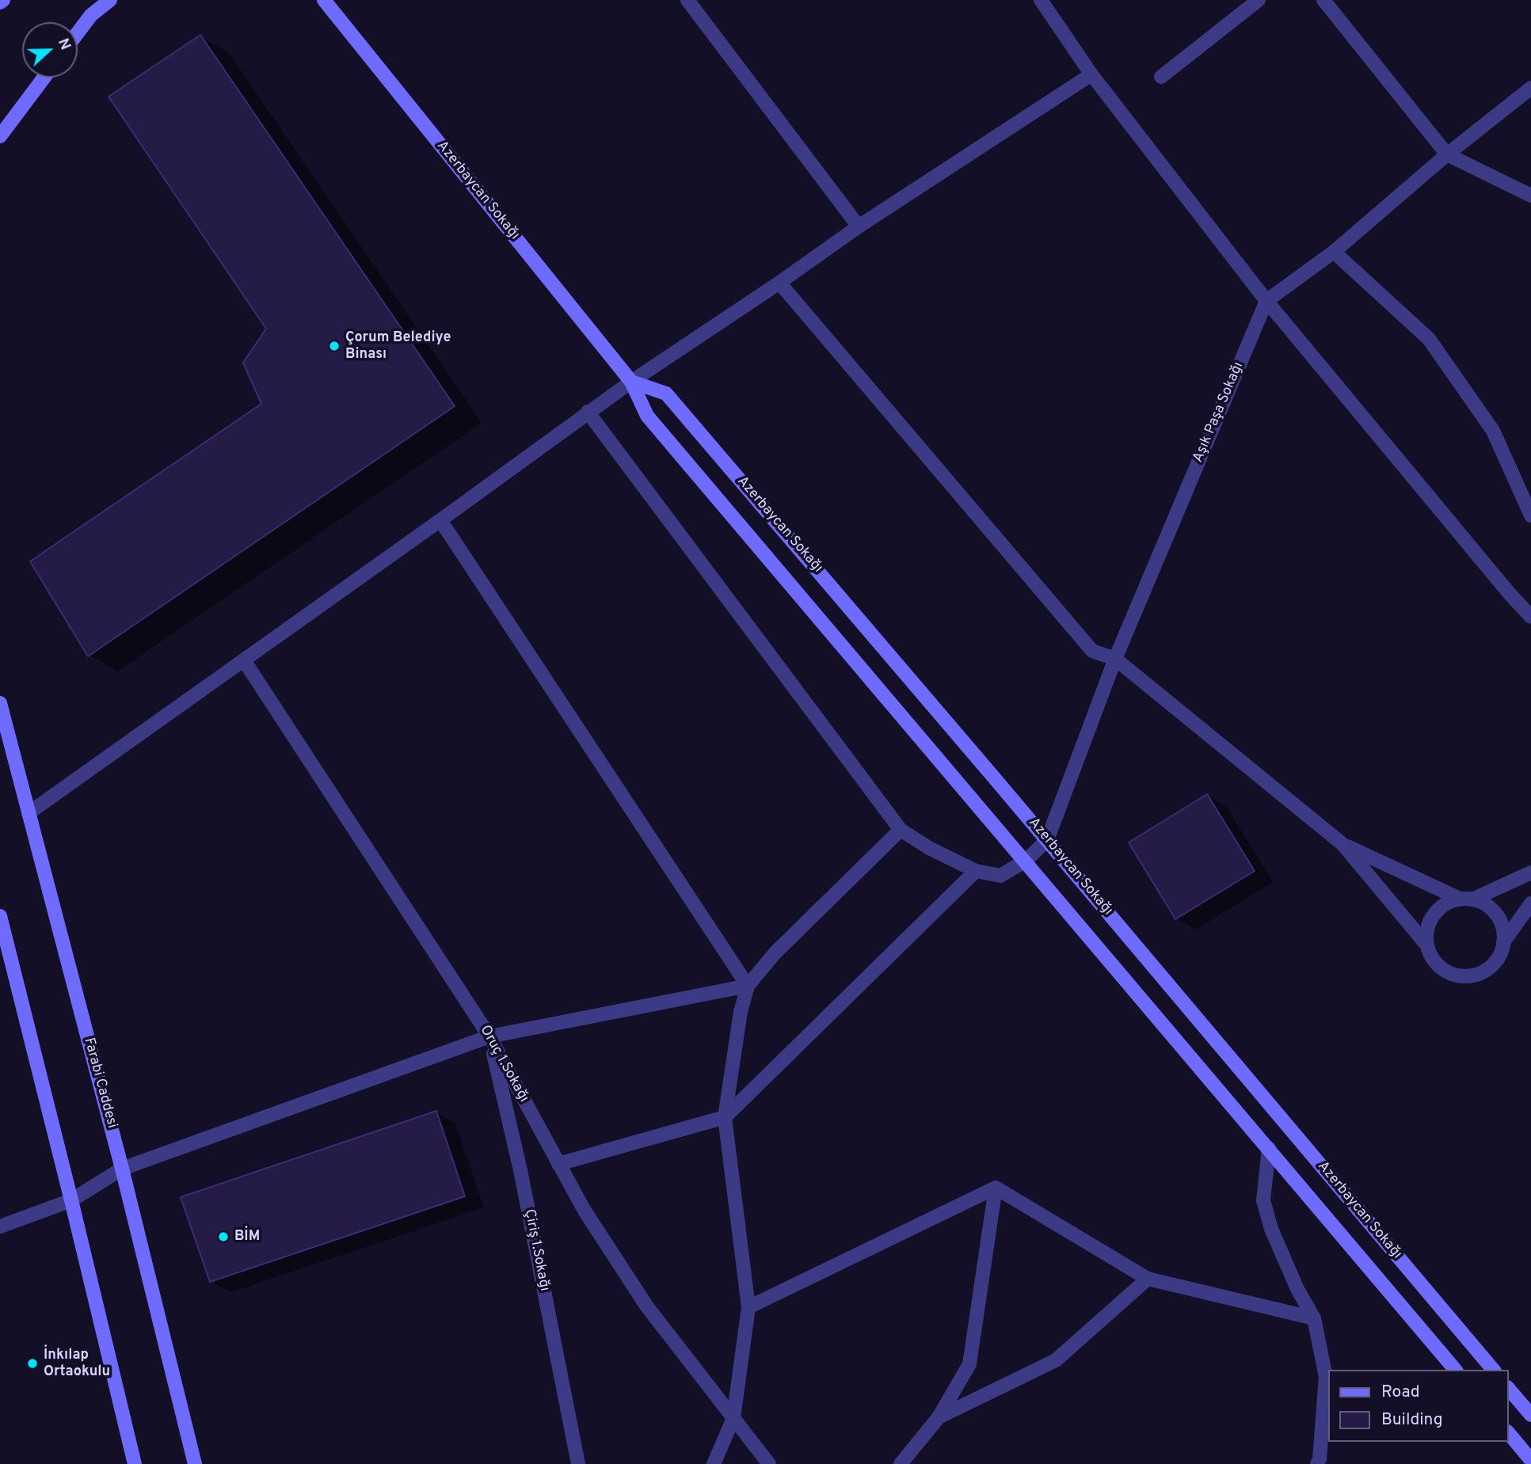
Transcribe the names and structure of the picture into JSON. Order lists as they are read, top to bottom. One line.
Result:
{"streets":{"street":["Azerbaycan Sokağı","Aşık Paşa Sokağı","Oruç 1.Sokağı","Farabi Caddesi","Çiriş 1.Sokağı"]},"crossings":[["Azerbaycan Sokağı","Aşık Paşa Sokağı"],["Oruç 1.Sokağı","Çiriş 1.Sokağı"]],"places":["Çorum Belediye Binası","BİM","İnkılap Ortaokulu"],"legend":["Road","Building"],"north":"right"}
